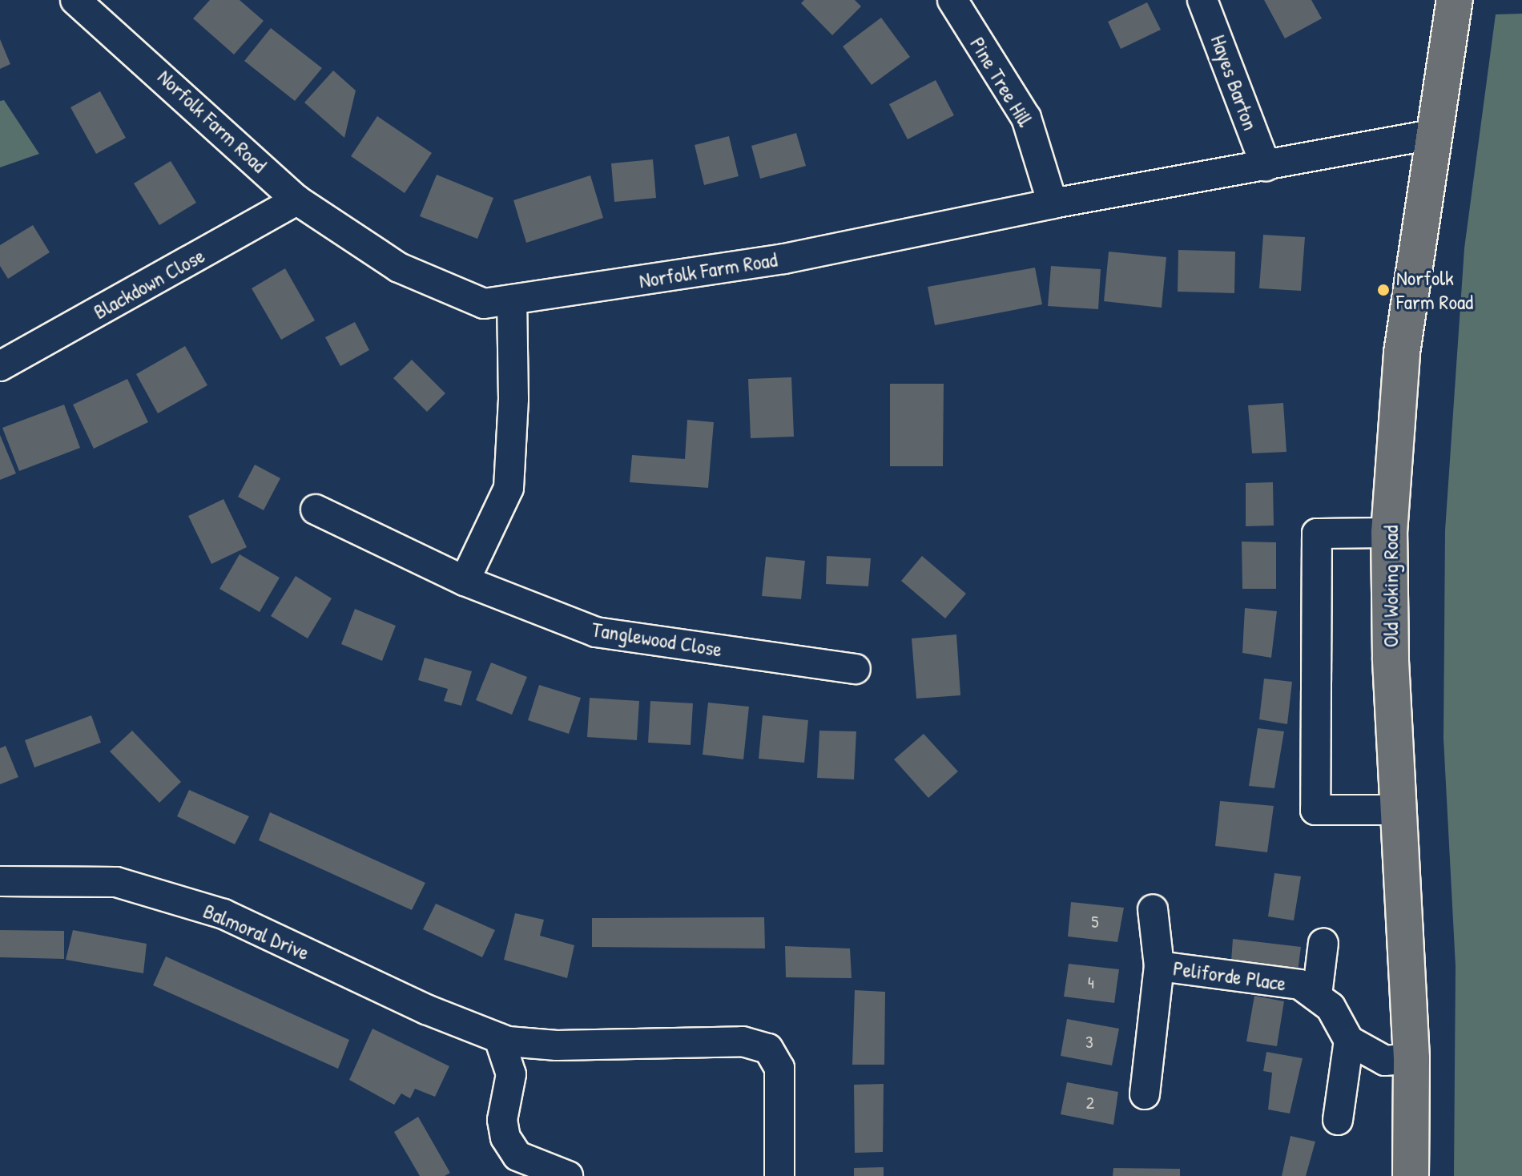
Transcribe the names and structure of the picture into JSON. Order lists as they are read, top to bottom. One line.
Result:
{"streets":{"main road":["Old Woking Road"],"street":["Pine Tree Hill","Hayes Barton","Norfolk Farm Road","Blackdown Close","Tanglewood Close","Balmoral Drive","Peliforde Place"]},"crossings":[["Pine Tree Hill","Norfolk Farm Road"],["Hayes Barton","Norfolk Farm Road"],["Norfolk Farm Road","Blackdown Close"],["Norfolk Farm Road","Old Woking Road"]],"places":["Norfolk Farm Road"],"house_numbers":["5","4","3","2"]}
